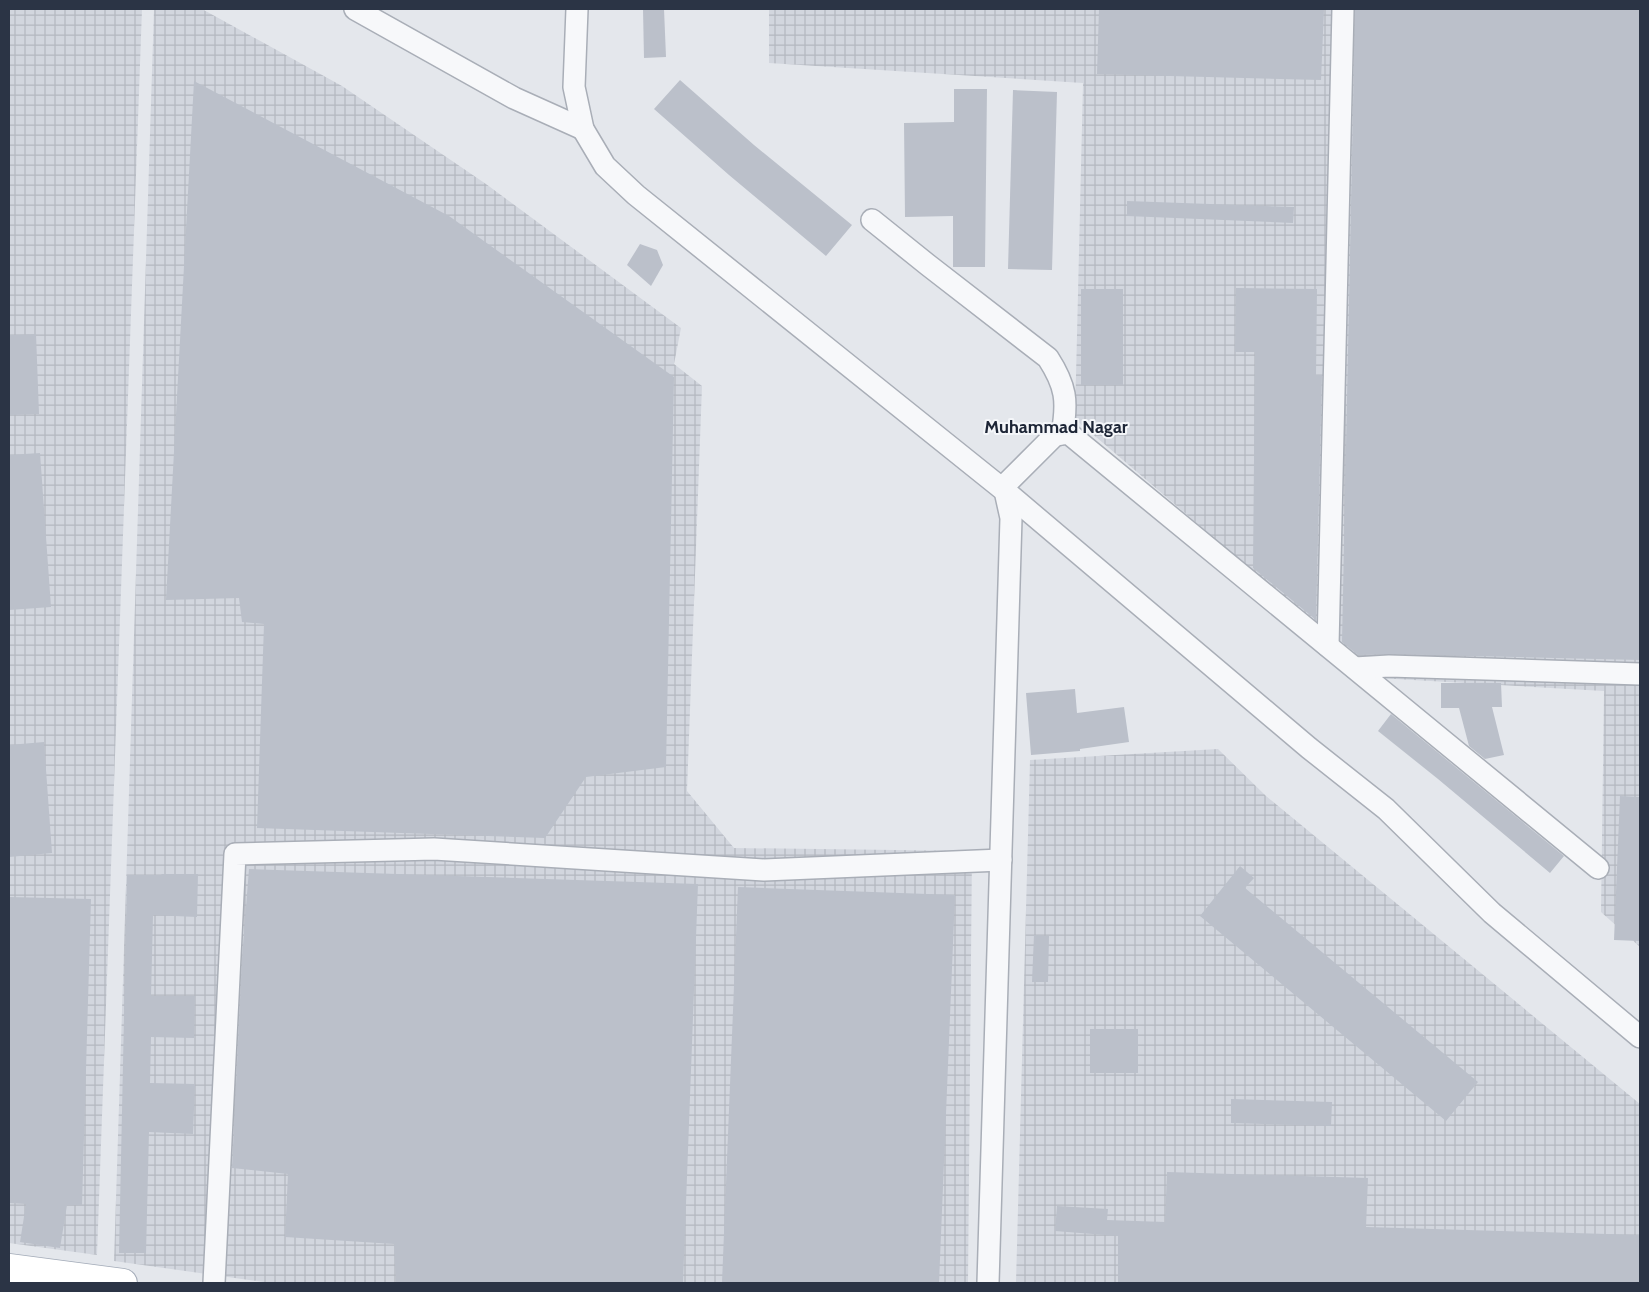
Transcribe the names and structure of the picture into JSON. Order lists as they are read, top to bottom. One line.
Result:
{"districts":["Muhammad Nagar"]}
